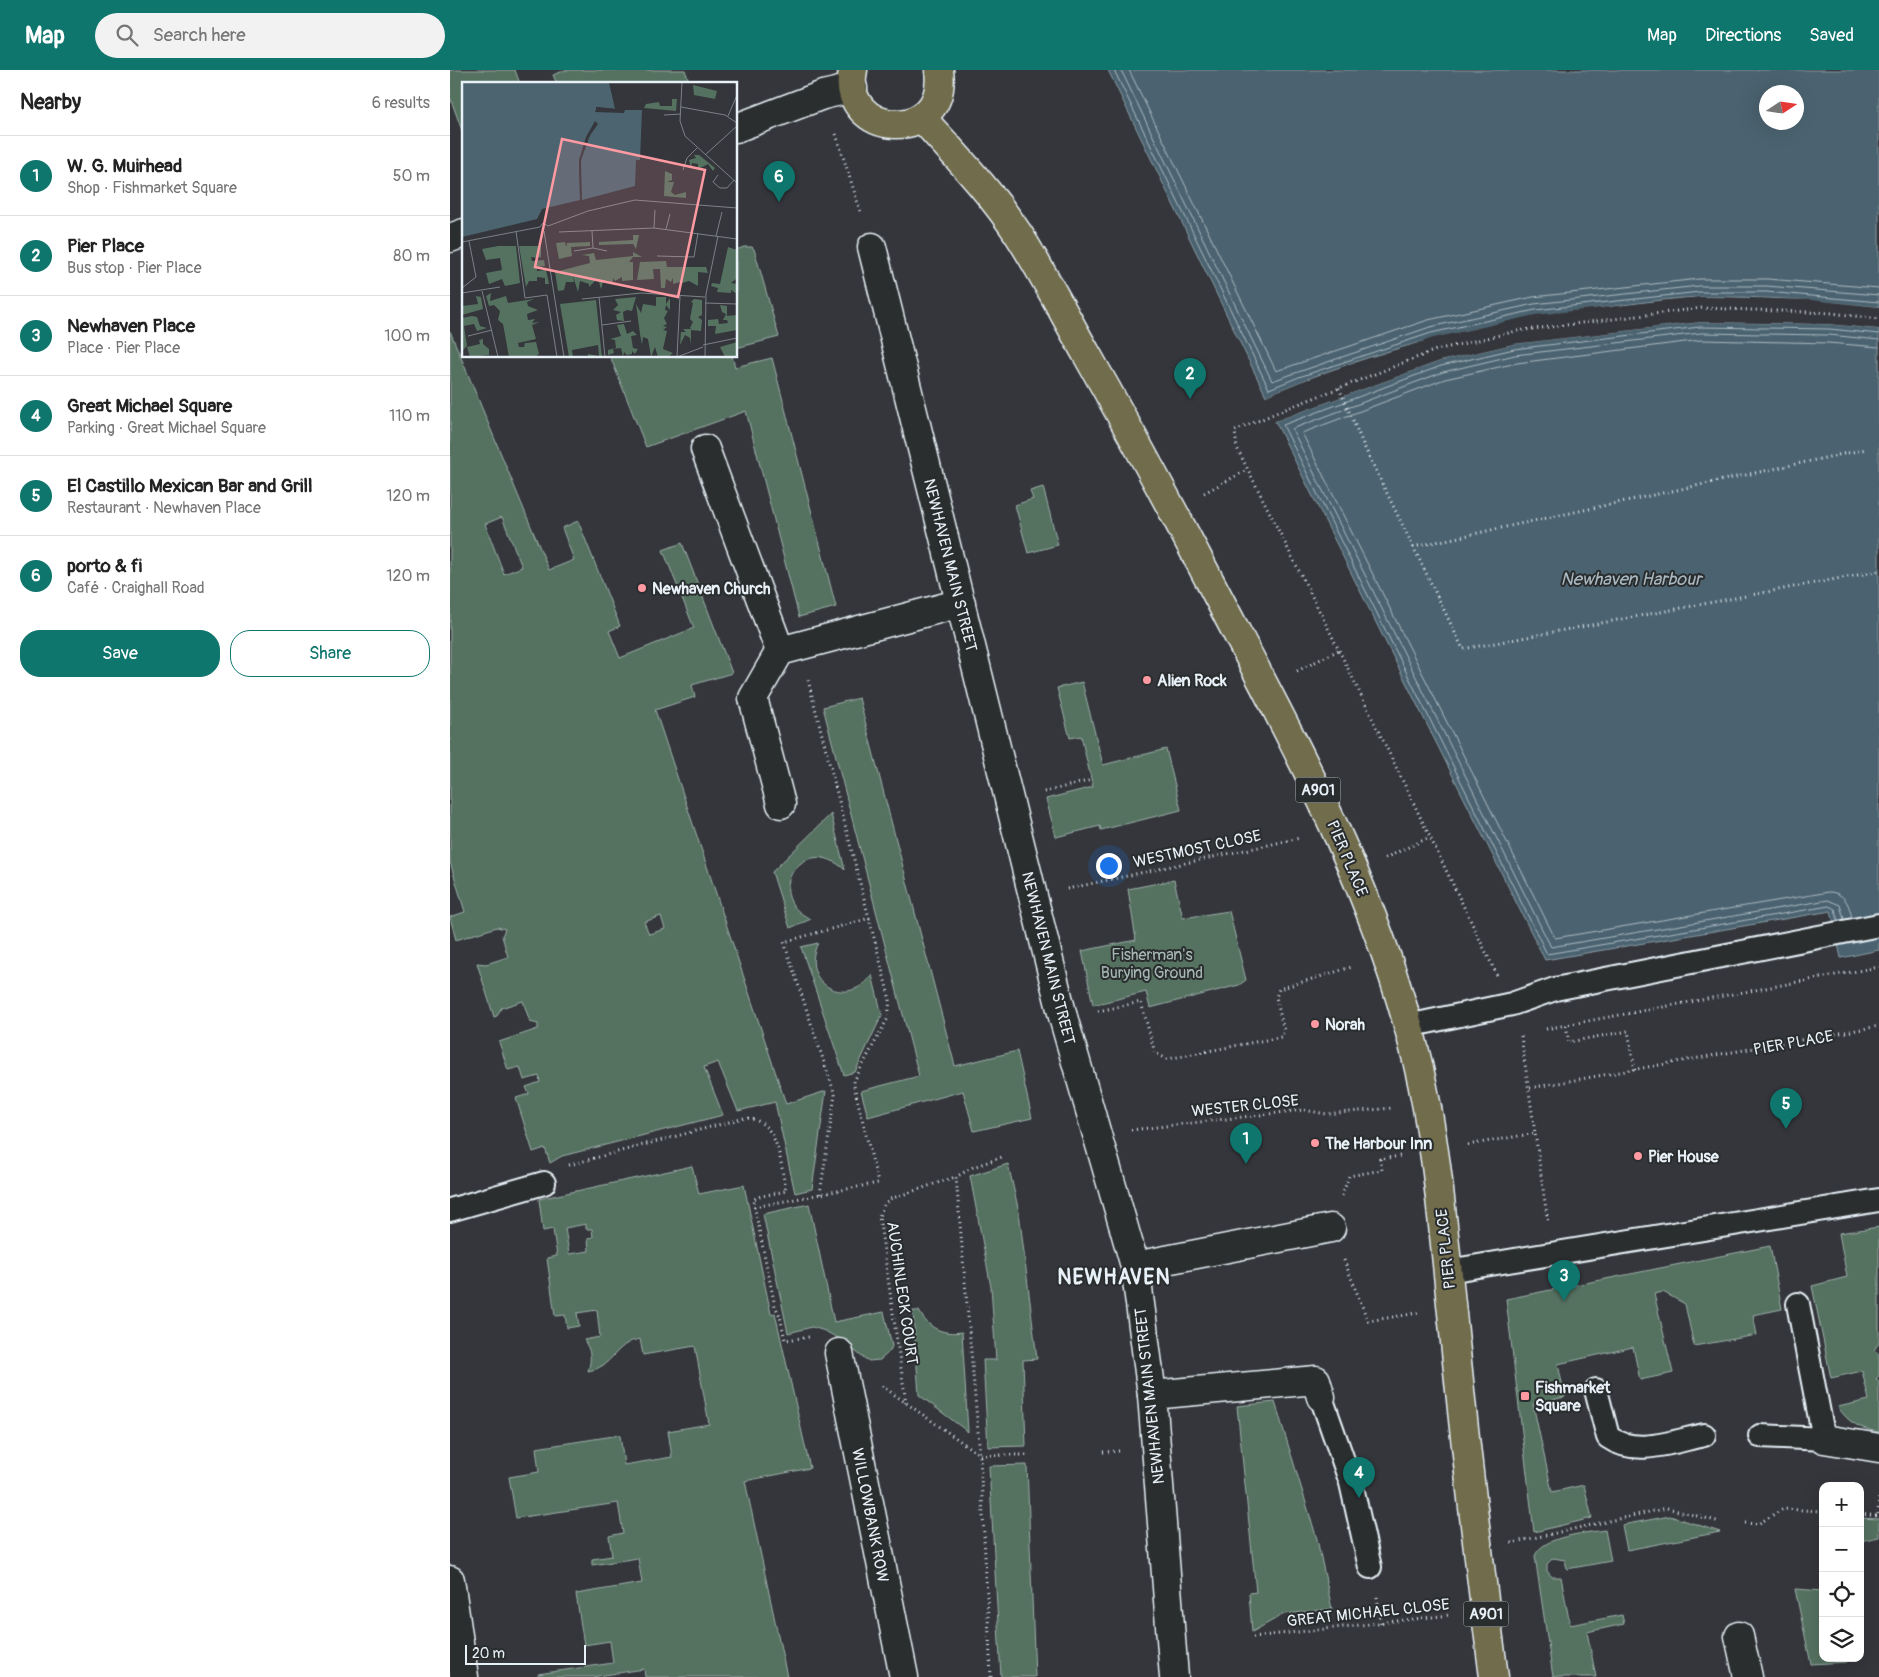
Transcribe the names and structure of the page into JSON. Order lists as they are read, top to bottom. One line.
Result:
{"streets":{"main road":["A901","PIER PLACE"],"street":["NEWHAVEN MAIN STREET","WILLOWBANK ROW"],"path":["WESTMOST CLOSE","WESTER CLOSE","AUCHINLECK COURT","GREAT MICHAEL CLOSE"]},"crossings":[["NEWHAVEN MAIN STREET","WESTMOST CLOSE"],["NEWHAVEN MAIN STREET","WESTER CLOSE"],["A901","PIER PLACE"],["A901","GREAT MICHAEL CLOSE"],["WESTMOST CLOSE","PIER PLACE"],["PIER PLACE","WESTER CLOSE"]],"districts":["NEWHAVEN"],"water":["Newhaven Harbour"],"parks":["Fisherman's Burying Ground"],"places":{"other":["Newhaven Church","Alien Rock","Norah","The Harbour Inn","Pier House"],"transit":["Fishmarket Square"]},"scale_bar":"20 m","north":"right","page":{"header":"Map","search":"Search here","nav":["Map","Directions","Saved"],"heading":["Nearby","6 results"],"list":[{"mark":"1","name":"W. G. Muirhead","note":"Shop · Fishmarket Square","value":"50 m"},{"mark":"2","name":"Pier Place","note":"Bus stop · Pier Place","value":"80 m"},{"mark":"3","name":"Newhaven Place","note":"Place · Pier Place","value":"100 m"},{"mark":"4","name":"Great Michael Square","note":"Parking · Great Michael Square","value":"110 m"},{"mark":"5","name":"El Castillo Mexican Bar and Grill","note":"Restaurant · Newhaven Place","value":"120 m"},{"mark":"6","name":"porto & fi","note":"Café · Craighall Road","value":"120 m"}],"pins":["6","2","5","1","3","4"],"buttons":["Save","Share"],"map_buttons":["+","−"],"scale":"20 m"}}
